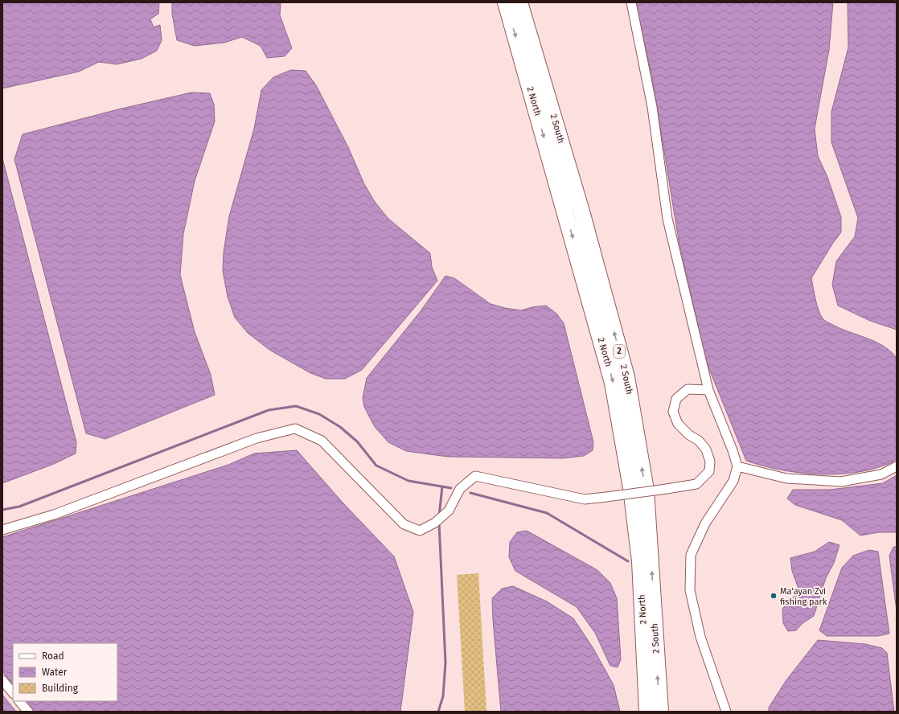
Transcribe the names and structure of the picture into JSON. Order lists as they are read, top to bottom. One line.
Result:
{"streets":{"highway":["2 North","2 South","2"]},"one_way":["2 North","2 South"],"places":["Ma'ayan Zvi fishing park"],"legend":["Road","Water","Building"]}
